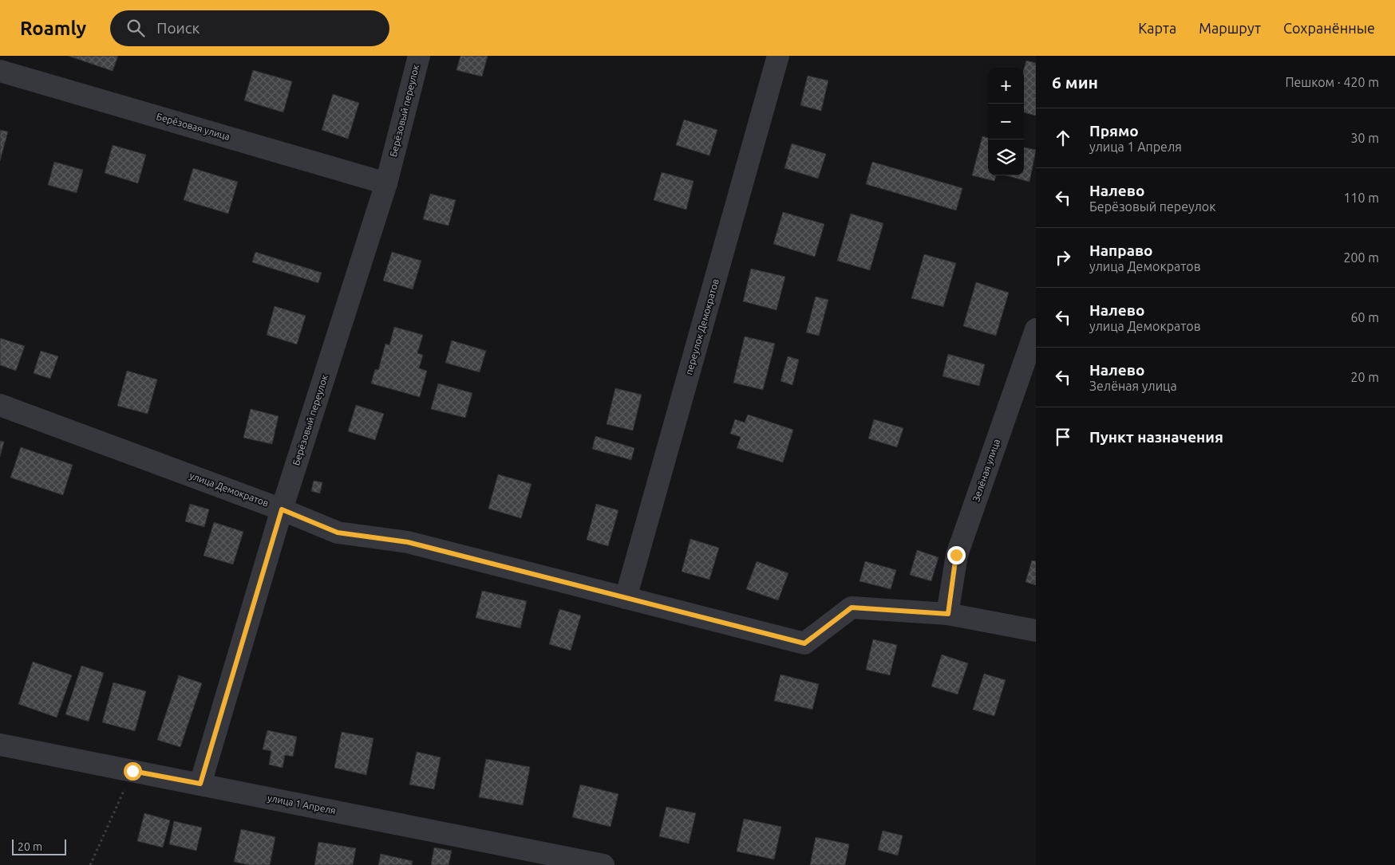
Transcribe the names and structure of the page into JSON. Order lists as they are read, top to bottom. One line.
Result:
{"streets":{"street":["Берёзовый переулок","Берёзовая улица","переулок Демократов","Зелёная улица","улица Демократов","улица 1 Апреля"]},"crossings":[["Берёзовый переулок","Берёзовая улица"],["Берёзовый переулок","улица Демократов"],["Берёзовый переулок","улица 1 Апреля"],["переулок Демократов","улица Демократов"],["Зелёная улица","улица Демократов"]],"scale_bar":"20 m","page":{"header":"Roamly","search":"Поиск","nav":["Карта","Маршрут","Сохранённые"],"heading":["6 мин","Пешком · 420 m"],"map_buttons":["+","−"],"list":[["Прямо","улица 1 Апреля","30 m"],["Налево","Берёзовый переулок","110 m"],["Направо","улица Демократов","200 m"],["Налево","улица Демократов","60 m"],["Налево","Зелёная улица","20 m"],"Пункт назначения"],"scale":"20 m"}}
